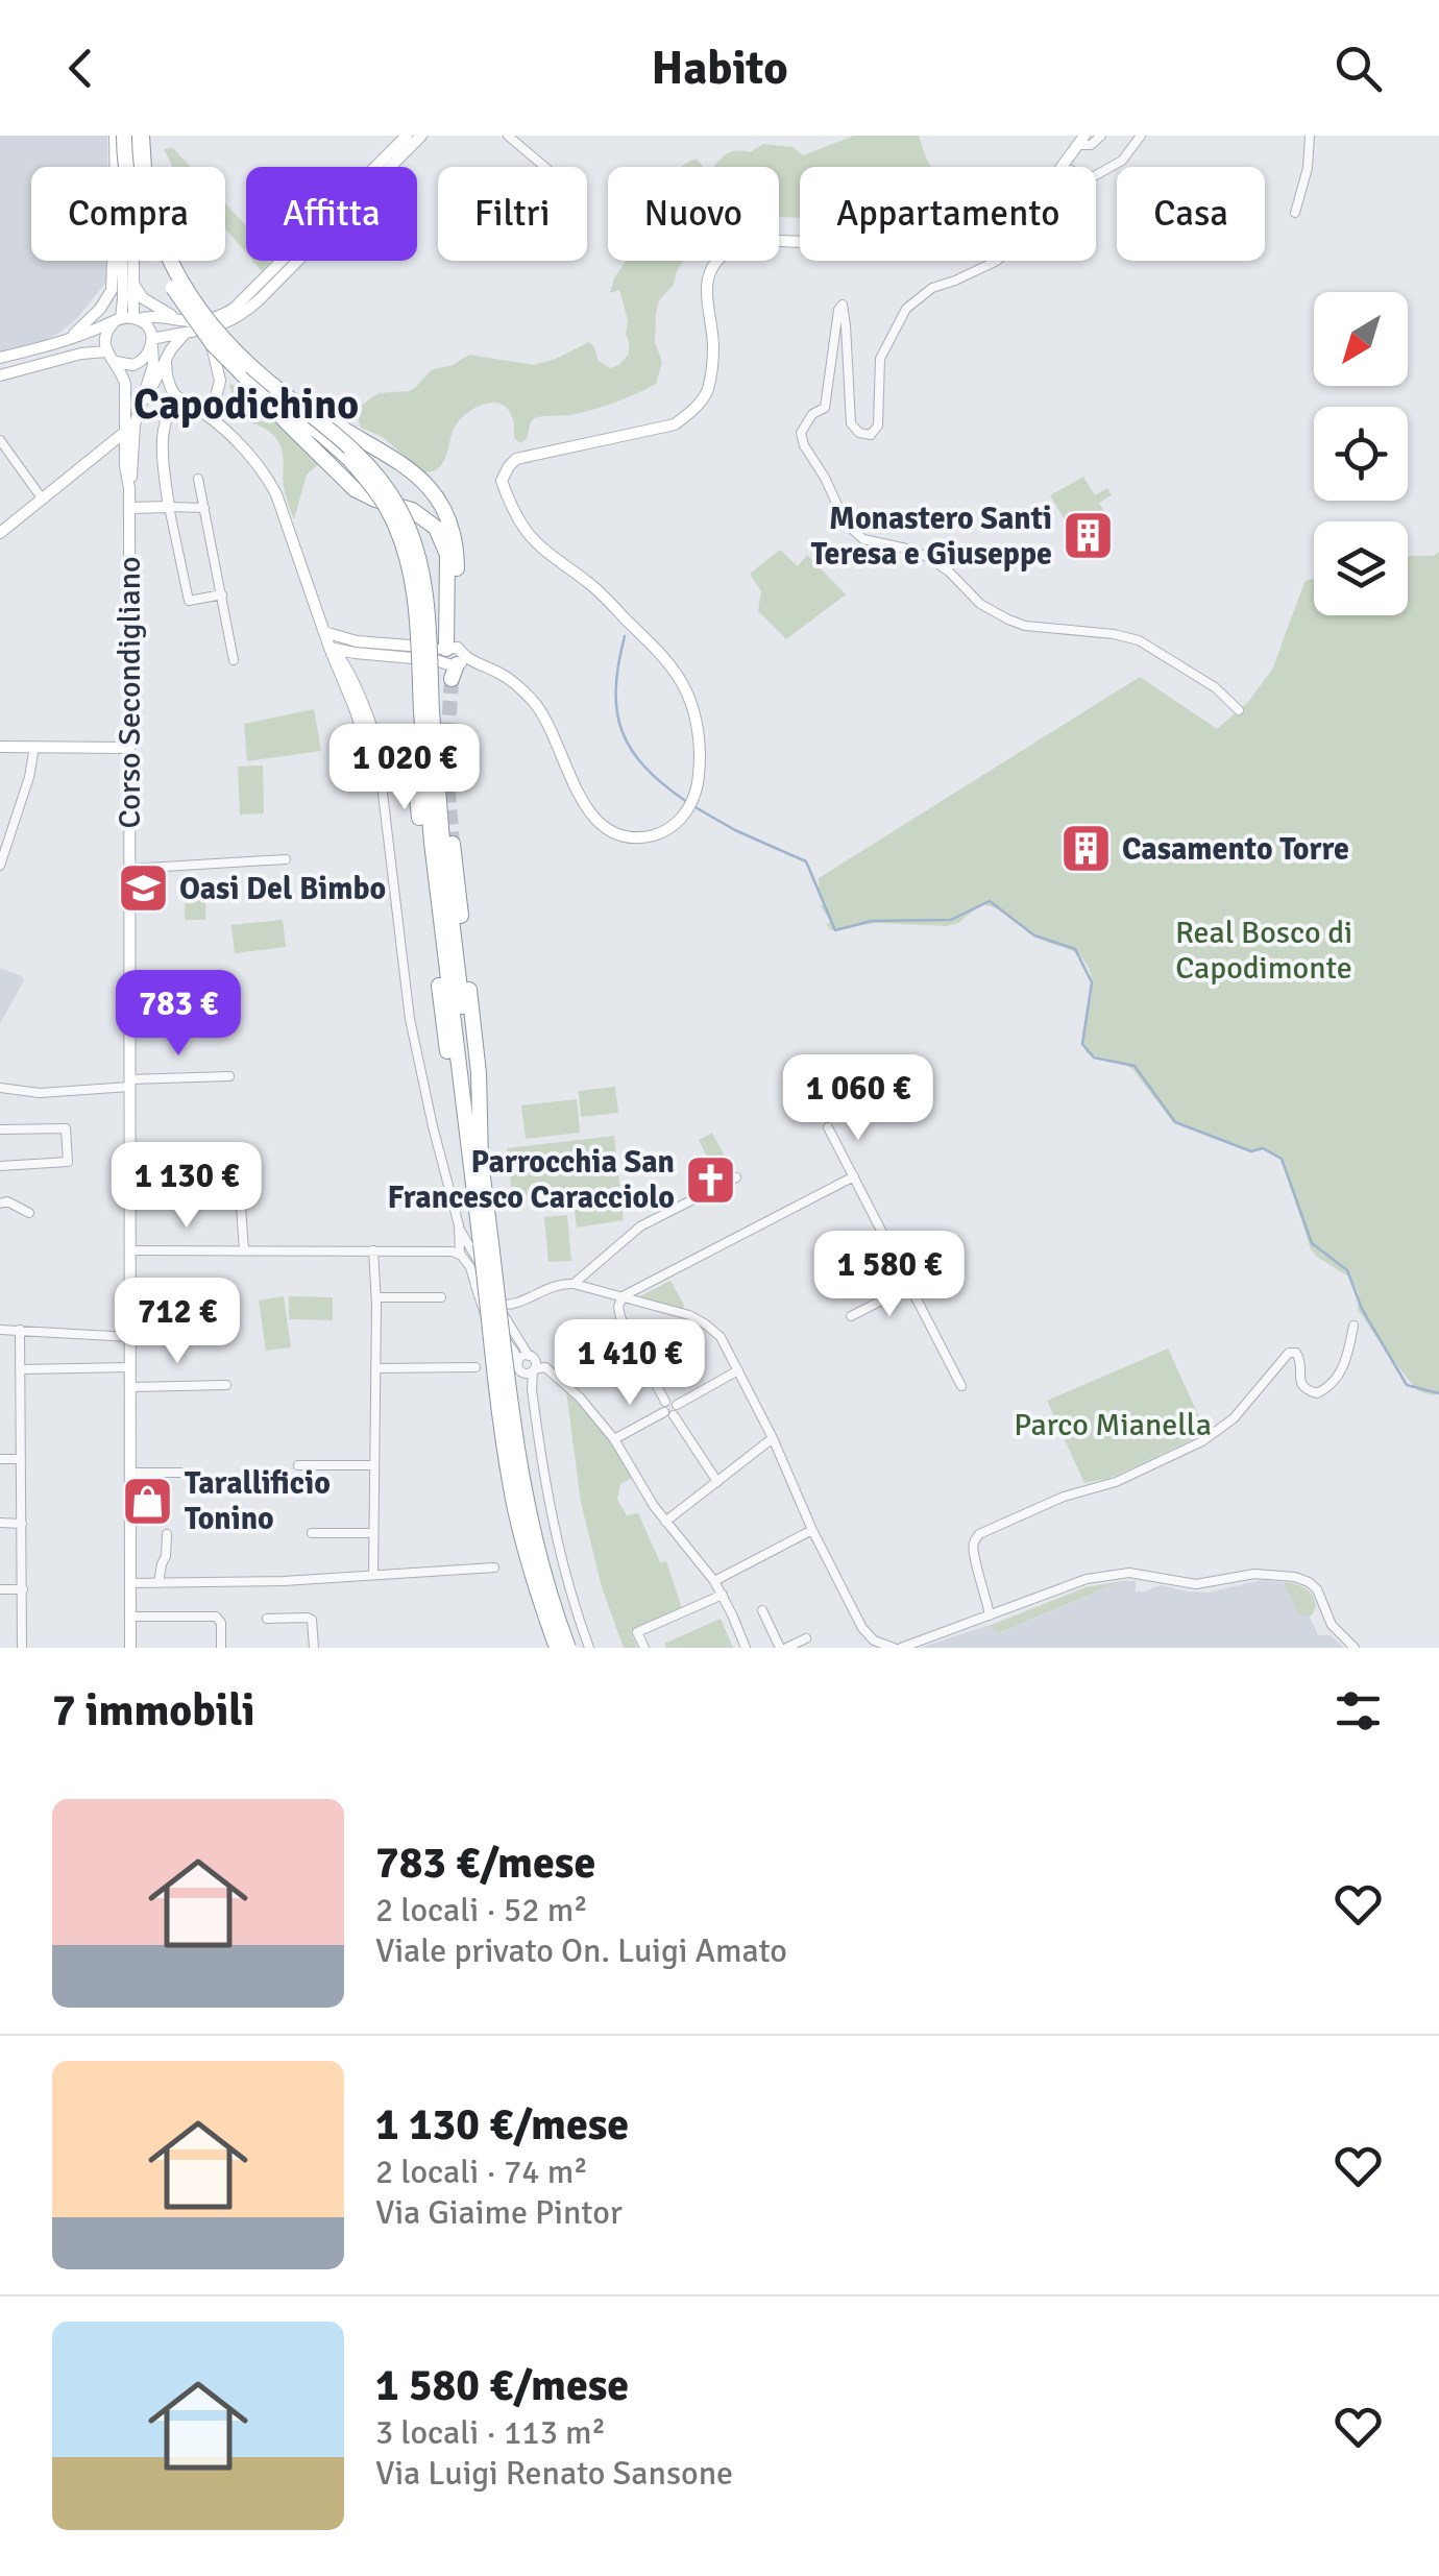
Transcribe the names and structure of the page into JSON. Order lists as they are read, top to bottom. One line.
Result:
{"streets":{"main road":["Corso Secondigliano"]},"districts":["Capodichino"],"parks":["Real Bosco di Capodimonte","Parco Mianella"],"places":{"building":["Monastero Santi Teresa e Giuseppe","Casamento Torre"],"school or university":["Oasi Del Bimbo"],"church":["Parrocchia San Francesco Caracciolo"],"shop":["Tarallificio Tonino"]},"north":"bottom left","page":{"header":"Habito","chip":["Compra","Affitta","Filtri","Nuovo","Appartamento","Casa"],"price":["1 020 €","783 €","1 060 €","1 130 €","1 580 €","712 €","1 410 €"],"heading":"7 immobili","list":[{"name":"783 €/mese","note":"2 locali · 52 m² · Viale privato On. Luigi Amato"},{"name":"1 130 €/mese","note":"2 locali · 74 m² · Via Giaime Pintor"},{"name":"1 580 €/mese","note":"3 locali · 113 m² · Via Luigi Renato Sansone"}]}}
